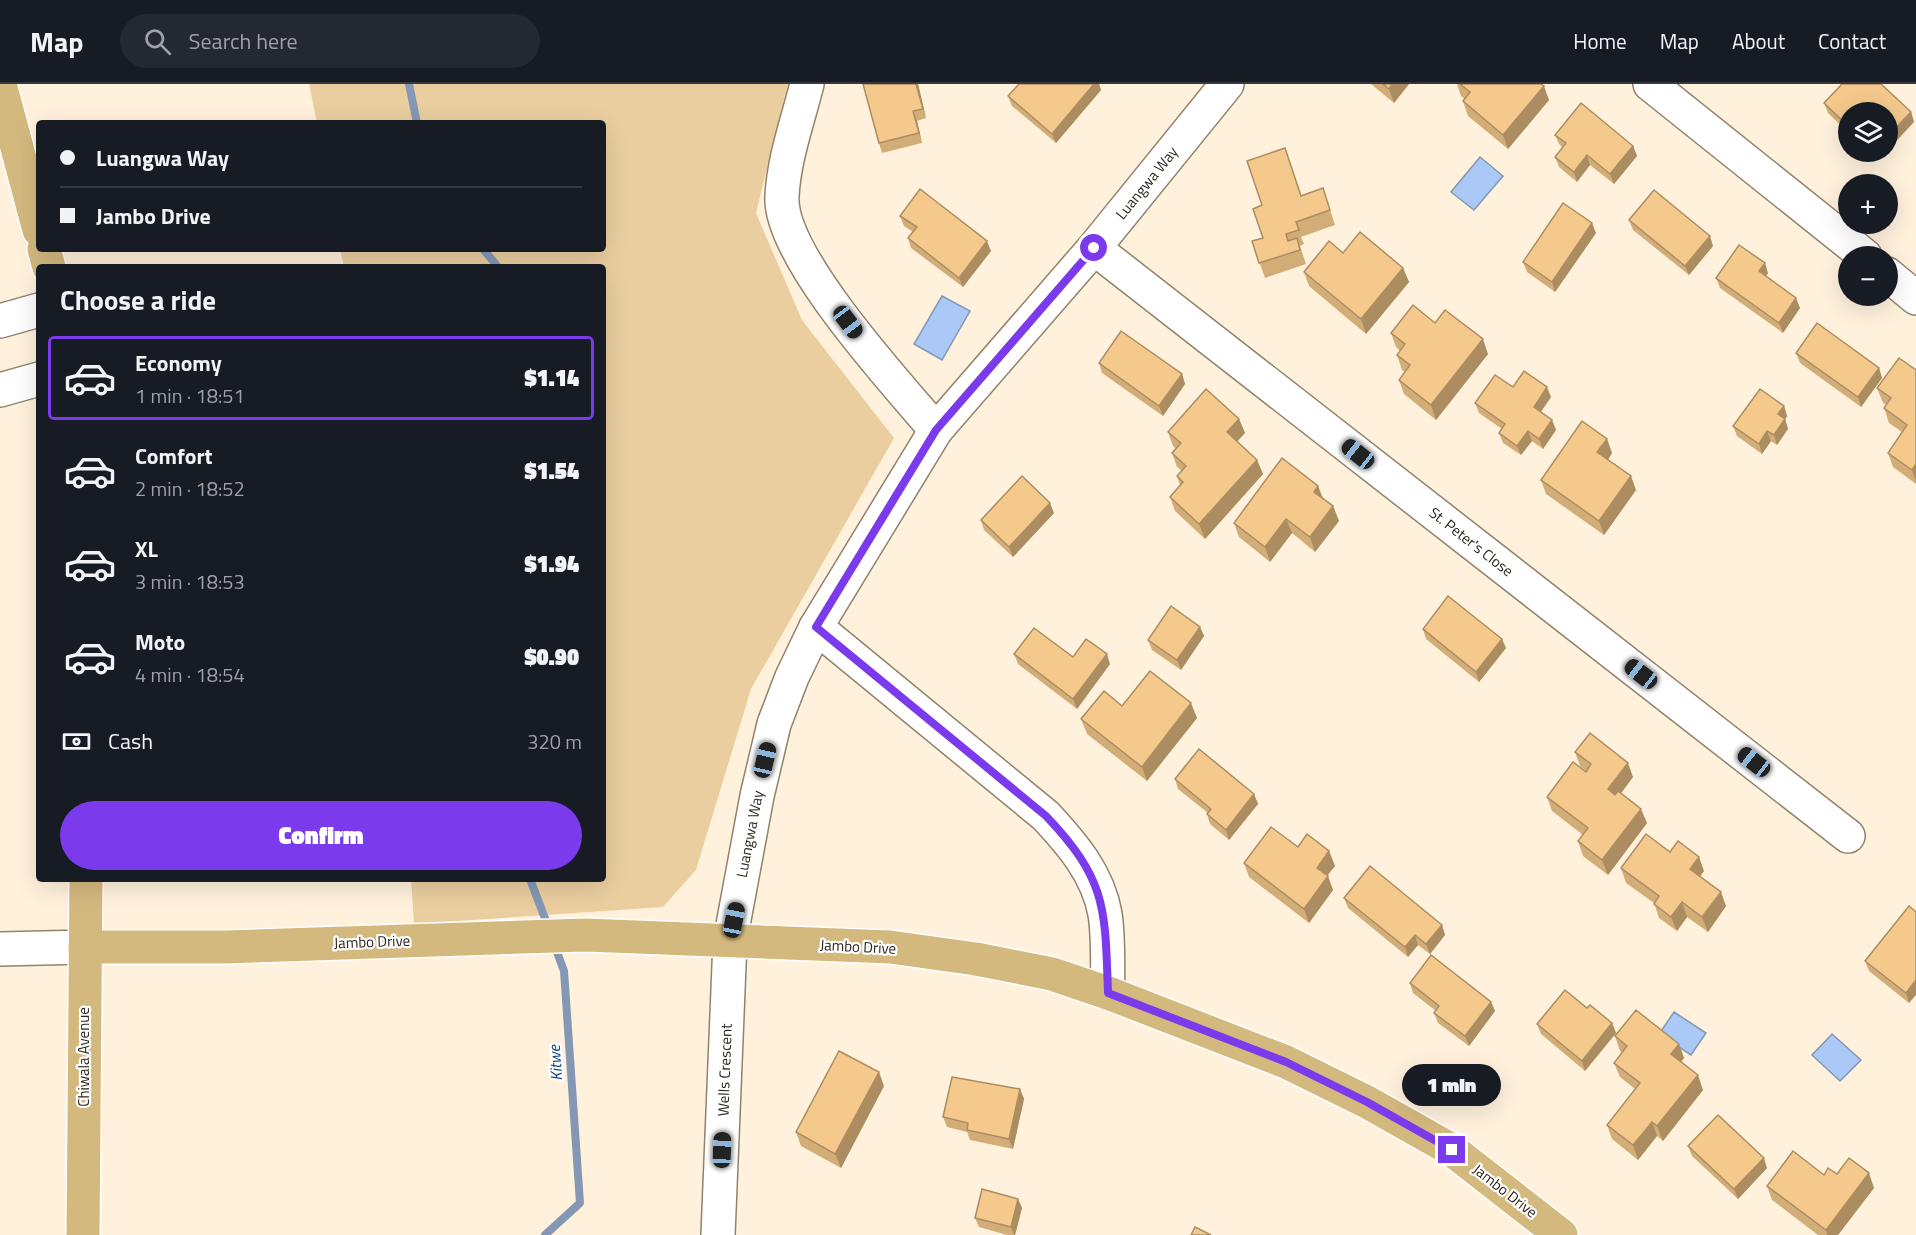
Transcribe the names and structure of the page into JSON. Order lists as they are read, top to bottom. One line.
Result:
{"streets":{"main road":["Jambo Drive","Chiwala Avenue"],"street":["Luangwa Way","St. Peter's Close","Wells Crescent"]},"crossings":[["Luangwa Way","St. Peter's Close"],["Luangwa Way","Jambo Drive"],["Luangwa Way","Wells Crescent"],["Jambo Drive","Chiwala Avenue"],["Jambo Drive","Wells Crescent"]],"water":["Kitwe"],"page":{"header":"Map","search":"Search here","nav":["Home","Map","About","Contact"],"map_buttons":["+","−"],"banner":["Luangwa Way","Jambo Drive"],"heading":"Choose a ride","list":[{"name":"Economy","note":"1 min · 18:51","value":"$1.14"},{"name":"Comfort","note":"2 min · 18:52","value":"$1.54"},{"name":"XL","note":"3 min · 18:53","value":"$1.94"},{"name":"Moto","note":"4 min · 18:54","value":"$0.90"}],"pay":["Cash","320 m"],"buttons":"Confirm","bubble":"1 min"}}
